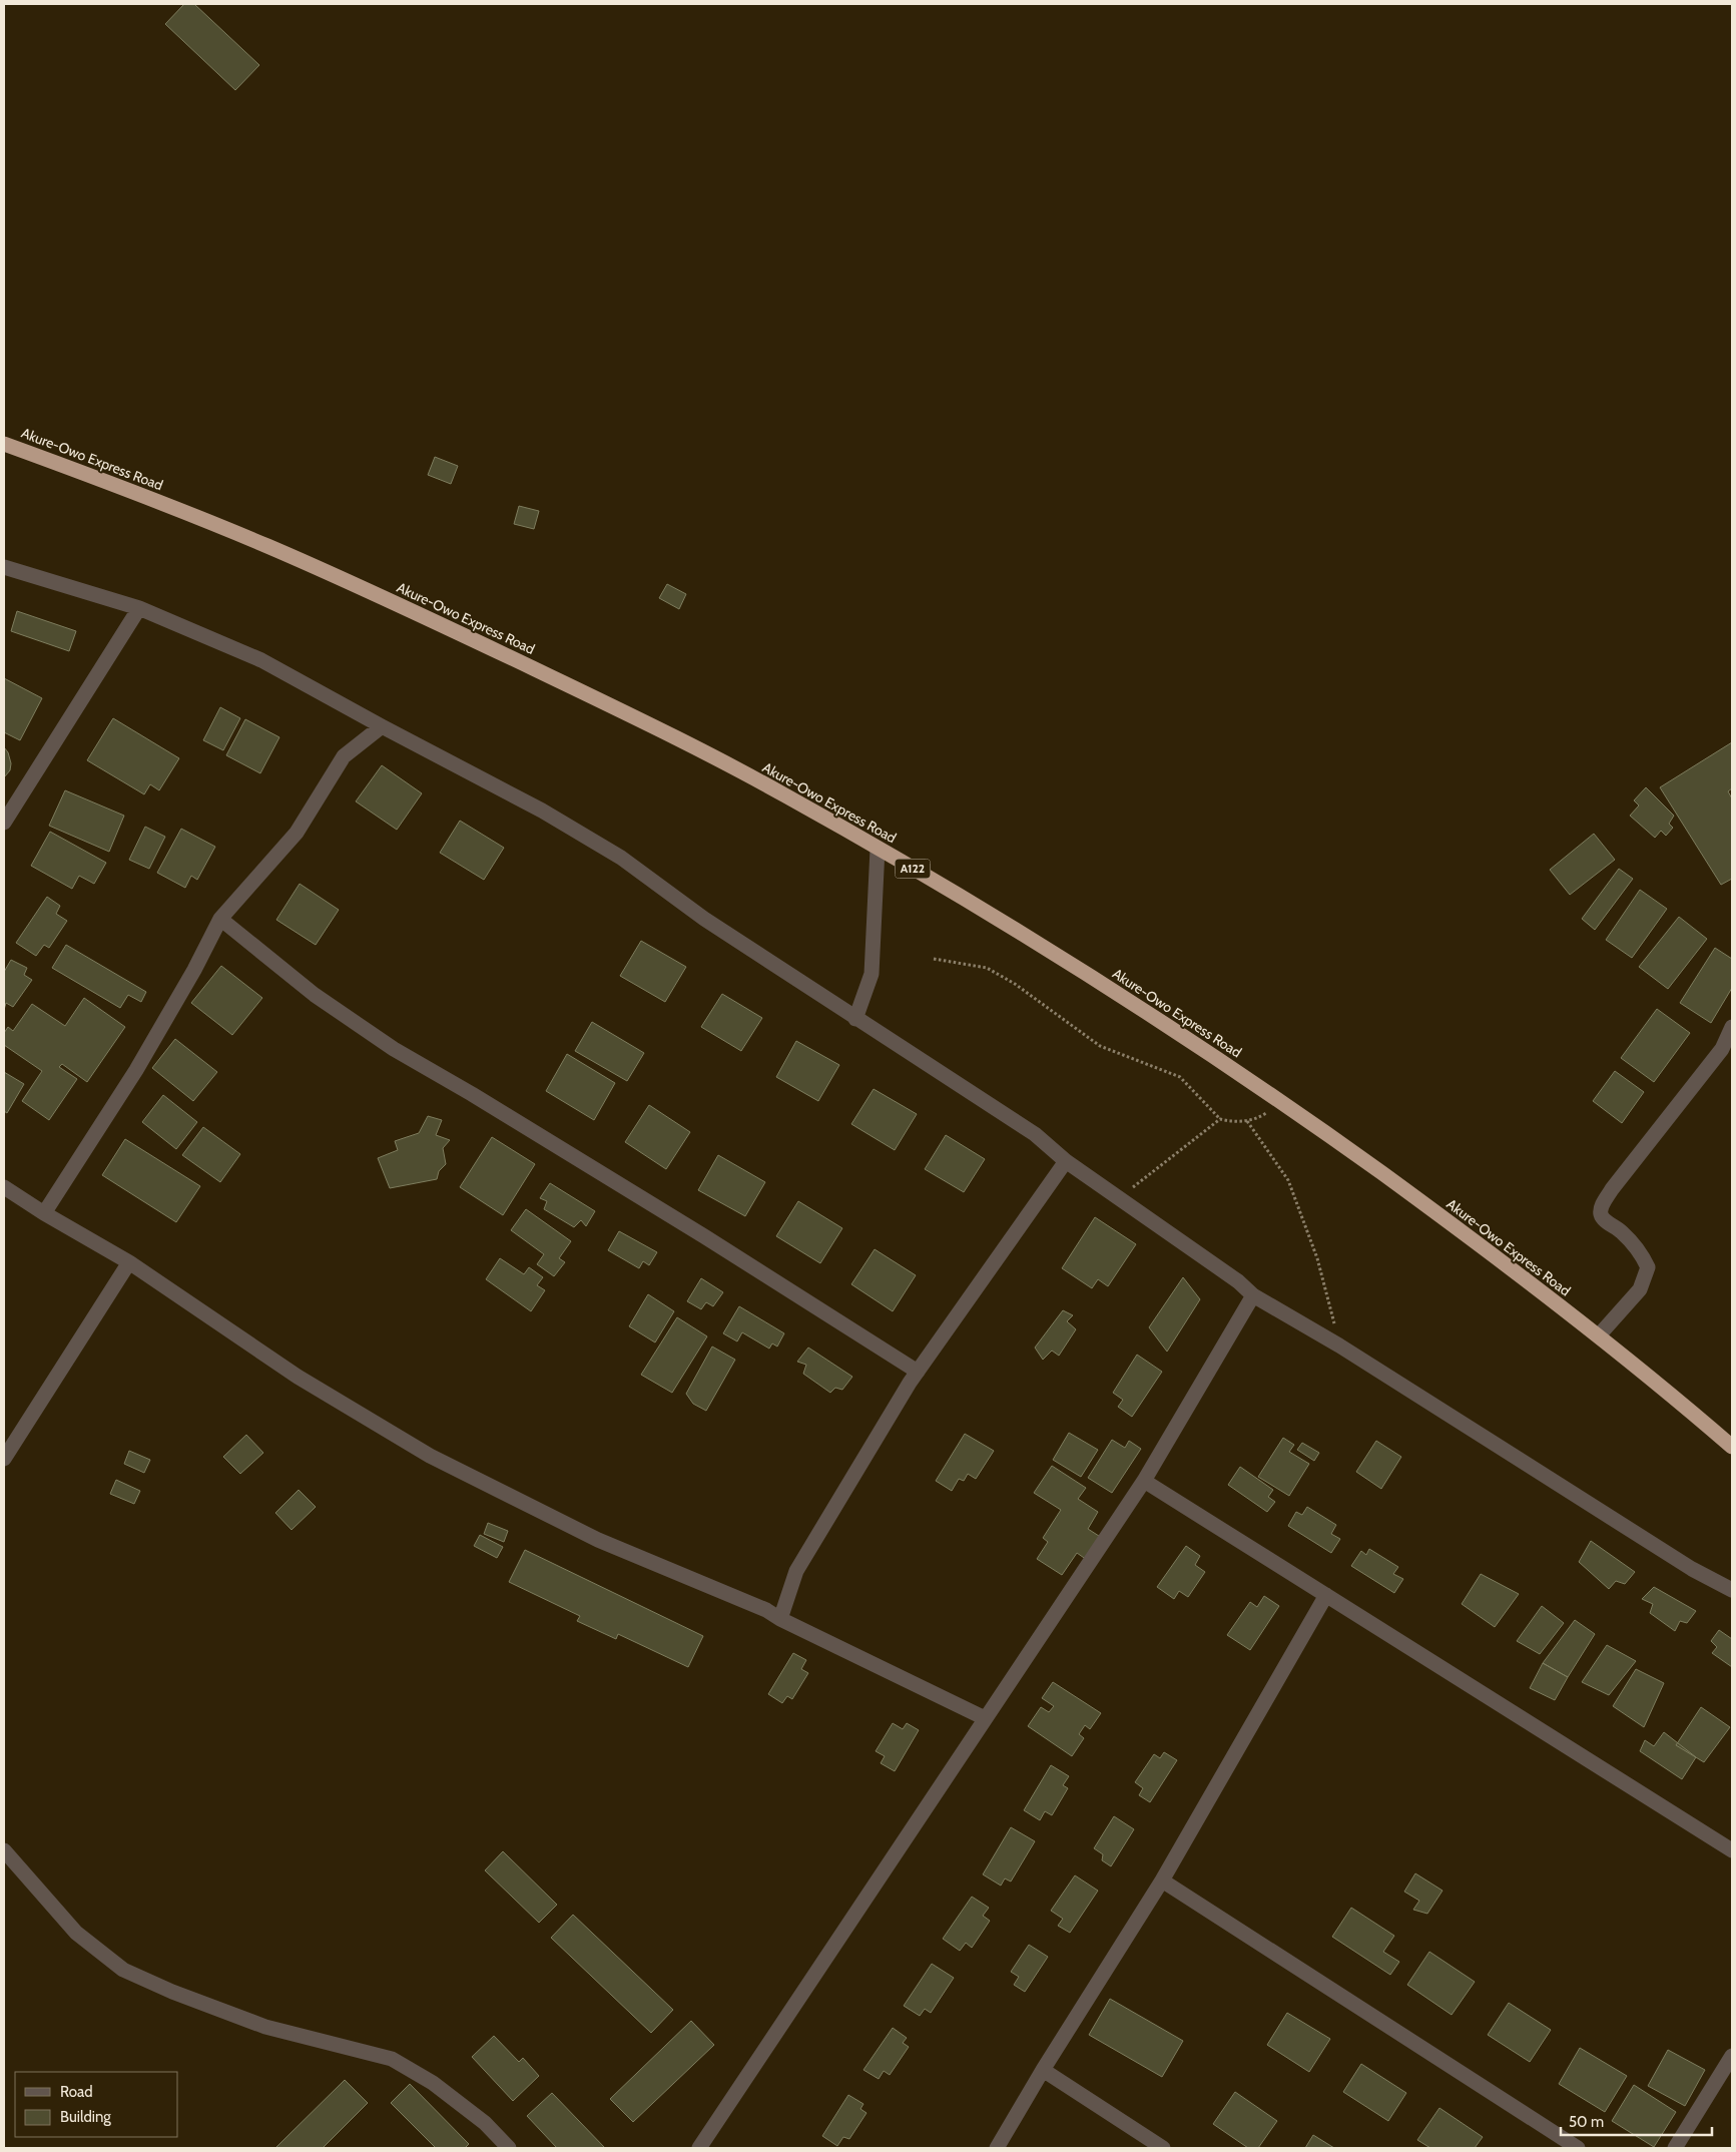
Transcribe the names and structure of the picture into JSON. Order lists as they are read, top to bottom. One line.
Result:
{"streets":{"highway":["Akure-Owo Express Road","A122"]},"legend":["Road","Building"],"scale_bar":"50 m"}
